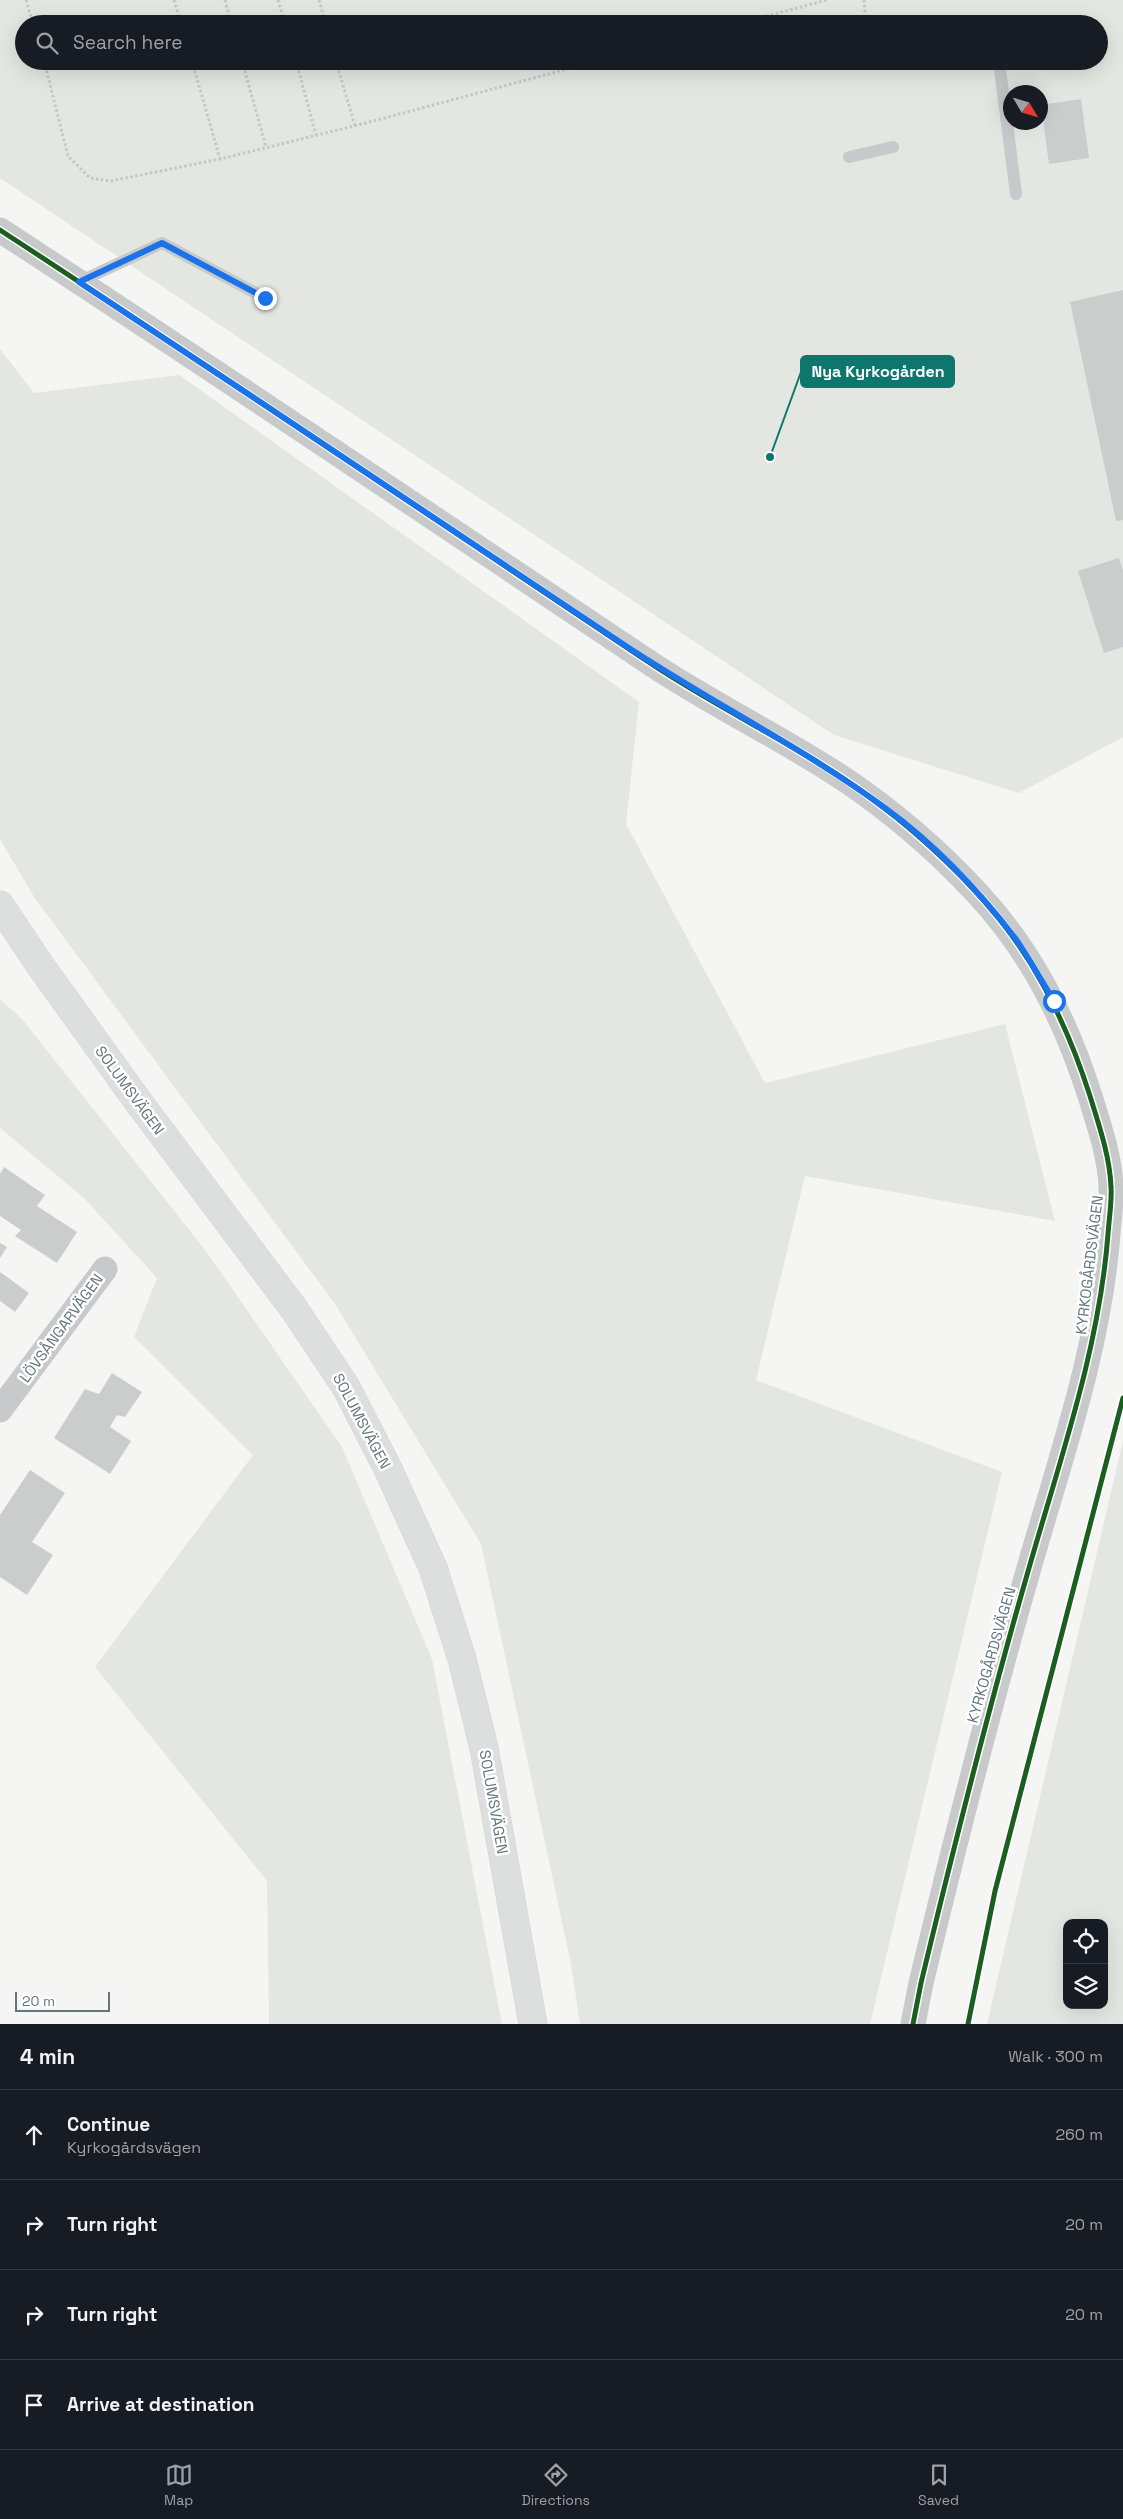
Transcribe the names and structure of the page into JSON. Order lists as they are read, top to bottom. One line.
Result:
{"streets":{"main road":["SOLUMSVÄGEN"],"street":["KYRKOGÅRDSVÄGEN","LÖVSÅNGARVÄGEN"]},"places":["Nya Kyrkogården"],"scale_bar":"20 m","north":"bottom right","page":{"search":"Search here","scale":"20 m","heading":["4 min","Walk · 300 m"],"list":[["Continue","Kyrkogårdsvägen","260 m"],["Turn right","20 m"],["Turn right","20 m"],"Arrive at destination"],"nav":["Map","Directions","Saved"]}}
